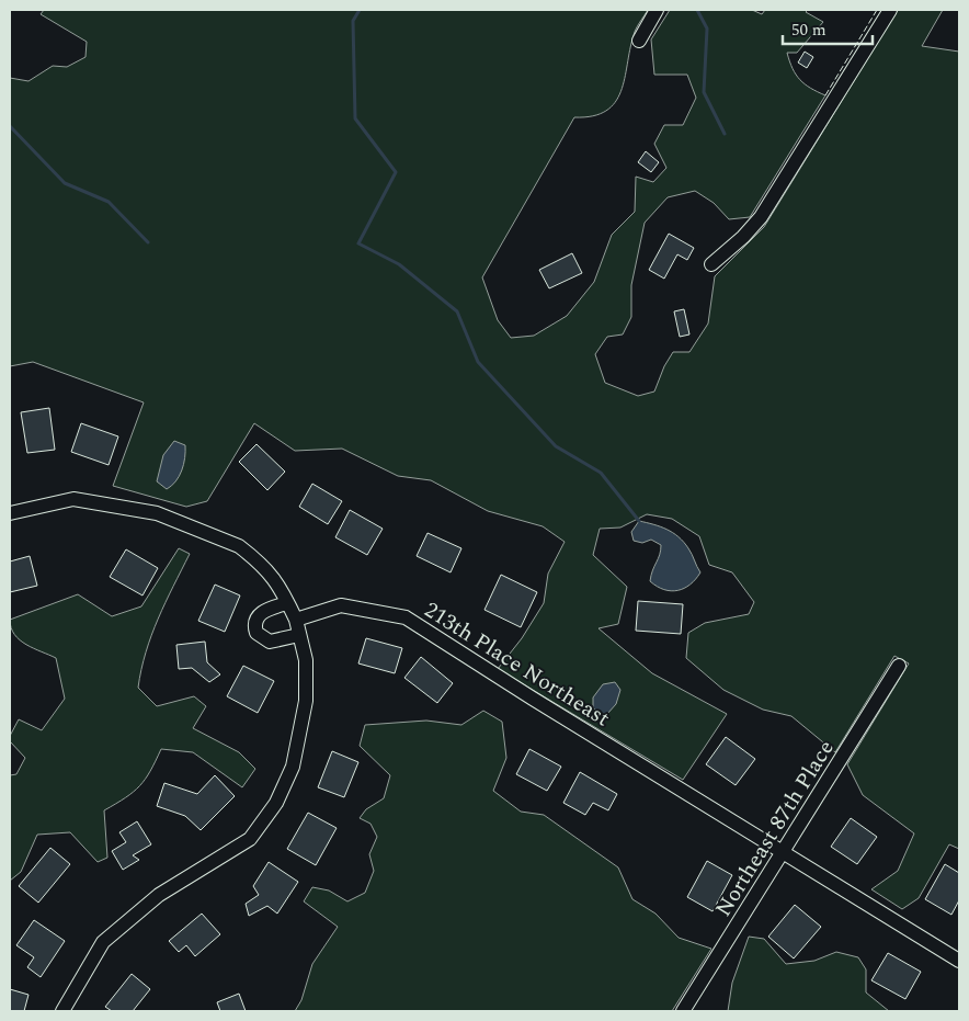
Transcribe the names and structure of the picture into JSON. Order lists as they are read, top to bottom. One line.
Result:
{"streets":{"street":["213th Place Northeast","Northeast 87th Place"]},"crossings":[["213th Place Northeast","Northeast 87th Place"]],"scale_bar":"50 m"}
